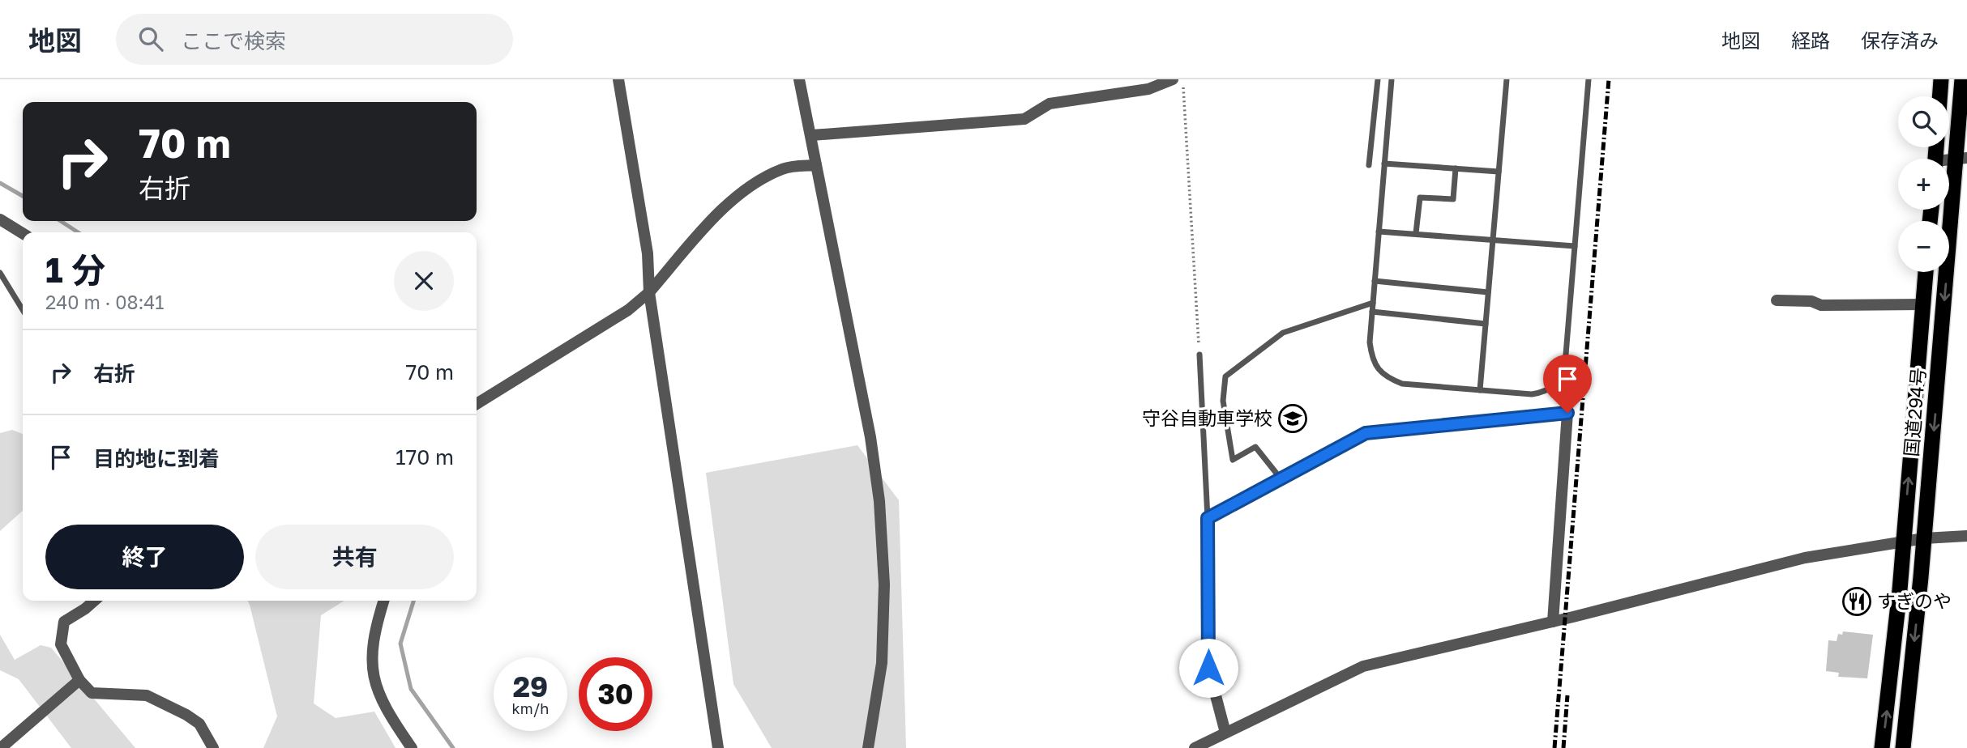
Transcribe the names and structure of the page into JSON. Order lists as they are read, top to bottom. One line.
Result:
{"streets":{"highway":["国道294号"]},"places":{"school or university":["守谷自動車学校"],"restaurant":["すぎのや"]},"page":{"header":"地図","search":"ここで検索","nav":["地図","経路","保存済み"],"map_buttons":["+","−"],"turn":["70 m","右折"],"heading":["1 分","240 m · 08:41"],"list":[{"name":"右折","value":"70 m"},{"name":"目的地に到着","value":"170 m"}],"buttons":["終了","共有"],"speed":"29 km/h","limit":"30"}}
